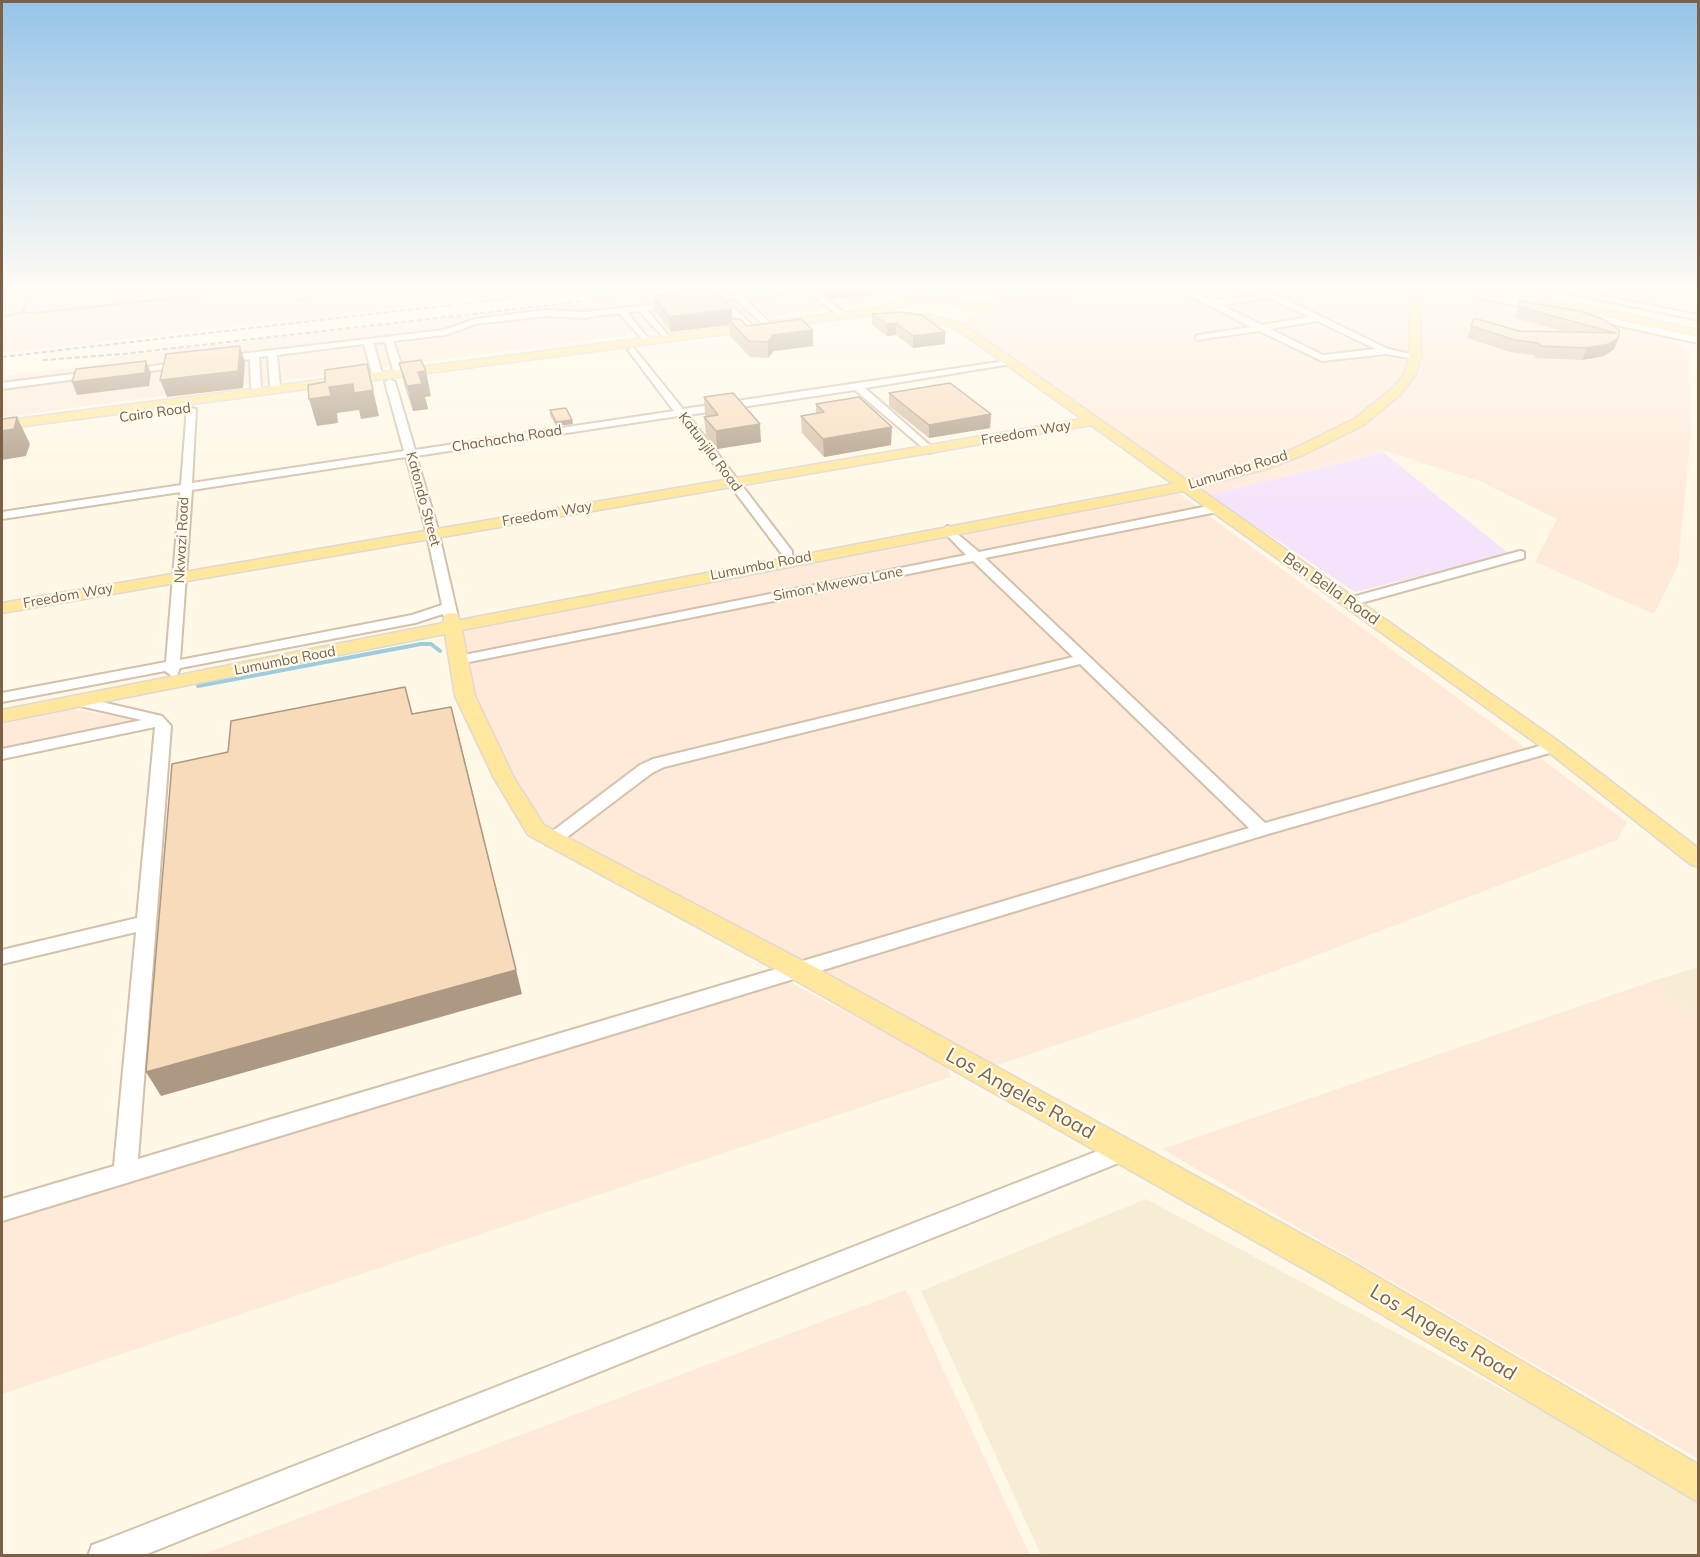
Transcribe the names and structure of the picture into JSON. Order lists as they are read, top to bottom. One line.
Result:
{"streets":{"main road":["Cairo Road","Freedom Way","Lumumba Road","Ben Bella Road","Los Angeles Road"],"street":["Chachacha Road","Katunjila Road","Katondo Street","Nkwazi Road","Simon Mwewa Lane"]},"crossings":[["Cairo Road","Katondo Street"],["Cairo Road","Nkwazi Road"],["Freedom Way","Katunjila Road"],["Freedom Way","Katondo Street"],["Freedom Way","Nkwazi Road"],["Freedom Way","Ben Bella Road"],["Chachacha Road","Katunjila Road"],["Chachacha Road","Katondo Street"],["Chachacha Road","Nkwazi Road"],["Chachacha Road","Ben Bella Road"],["Katunjila Road","Lumumba Road"],["Lumumba Road","Katondo Street"],["Lumumba Road","Nkwazi Road"],["Lumumba Road","Ben Bella Road"],["Lumumba Road","Los Angeles Road"],["Katondo Street","Los Angeles Road"],["Simon Mwewa Lane","Ben Bella Road"],["Simon Mwewa Lane","Los Angeles Road"]]}
